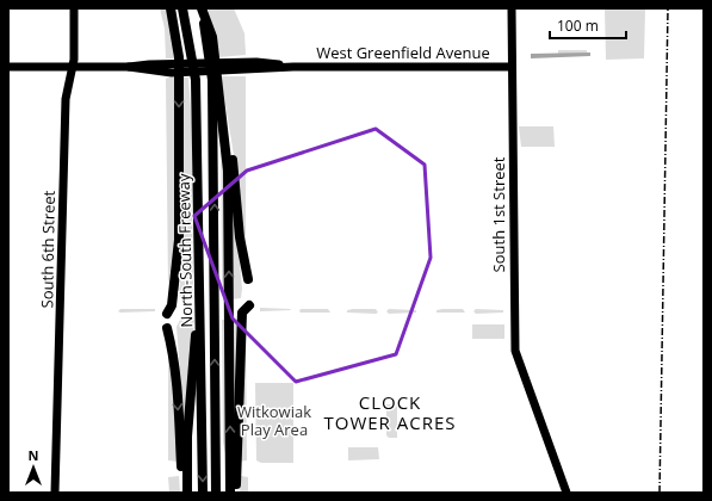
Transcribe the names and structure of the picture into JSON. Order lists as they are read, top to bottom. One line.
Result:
{"streets":{"highway":["North-South Freeway"],"main road":["West Greenfield Avenue","South 1st Street","South 6th Street"]},"crossings":[["West Greenfield Avenue","South 1st Street"],["West Greenfield Avenue","South 6th Street"]],"districts":["CLOCK TOWER ACRES"],"parks":["Witkowiak Play Area"],"scale_bar":"100 m","north":"top"}
